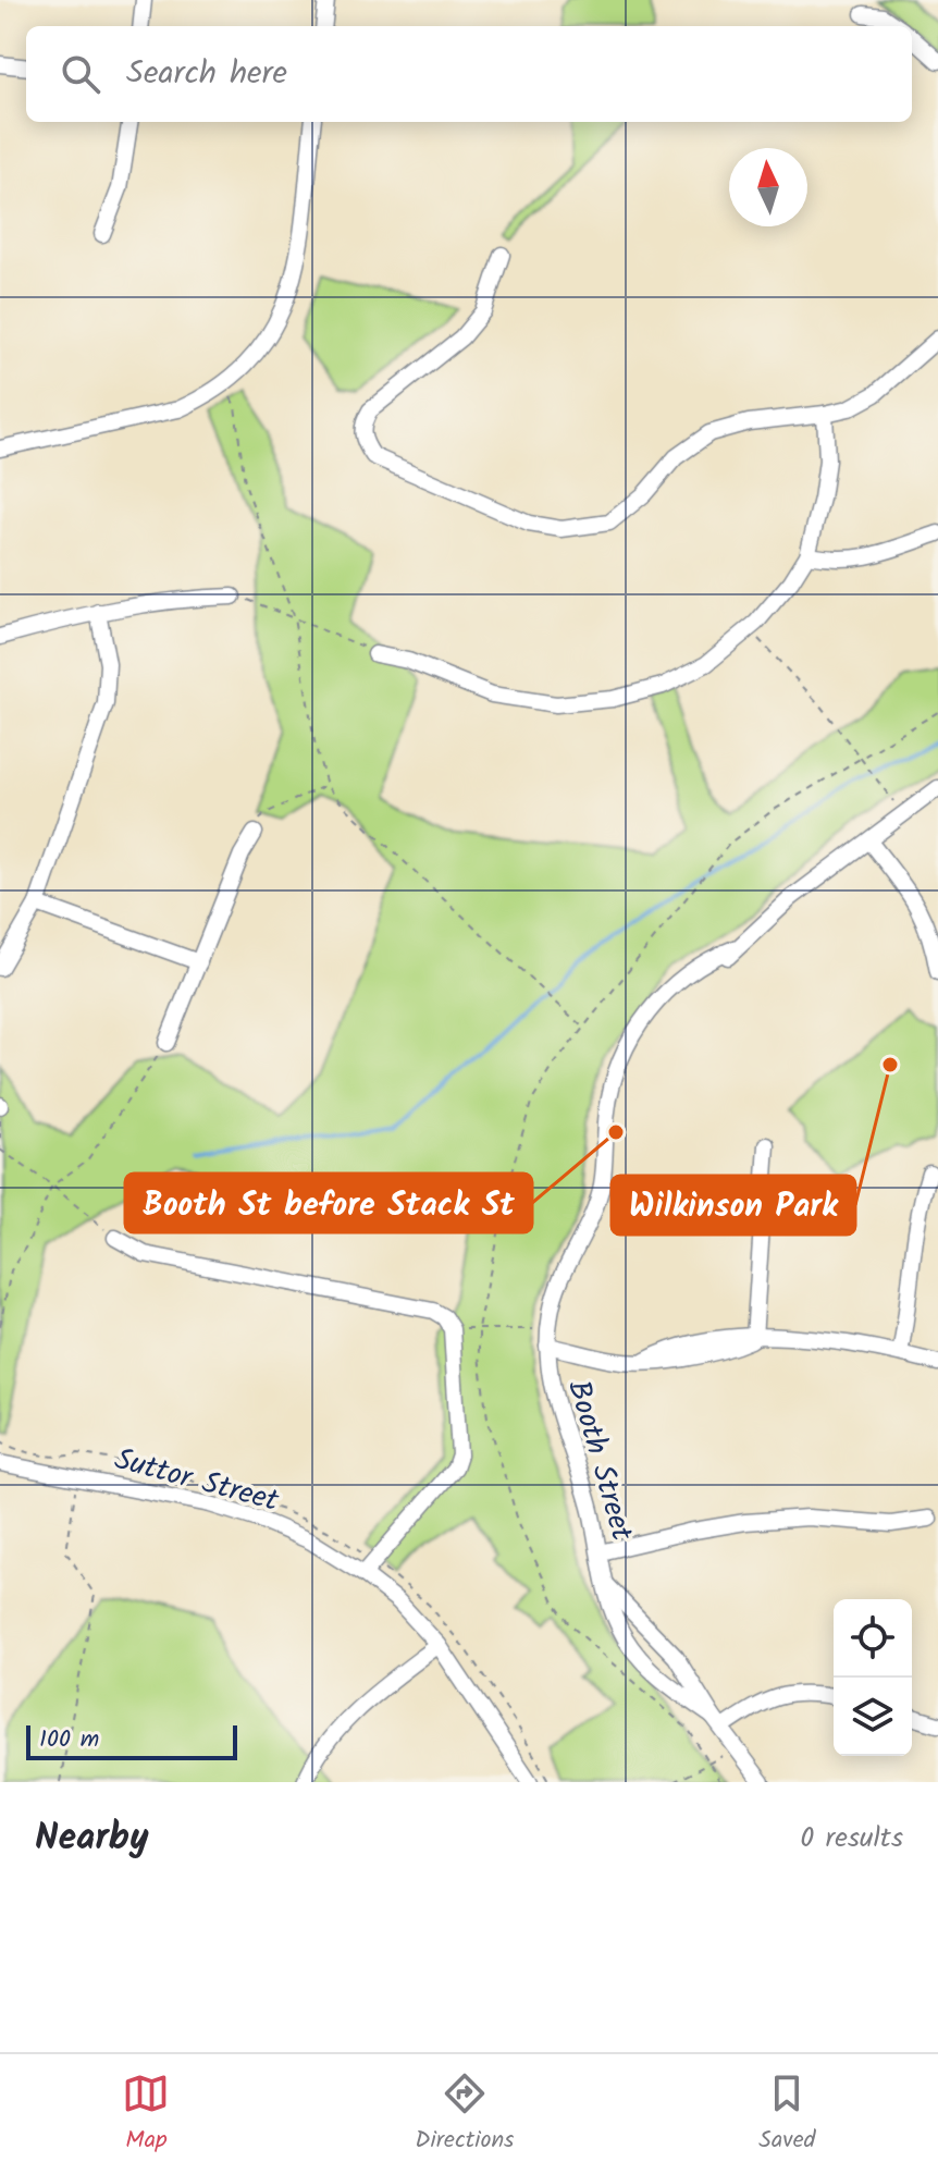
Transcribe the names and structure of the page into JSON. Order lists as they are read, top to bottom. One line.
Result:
{"streets":{"street":["Booth Street","Suttor Street"]},"places":["Wilkinson Park","Booth St before Stack St"],"scale_bar":"100 m","north":"top","page":{"search":"Search here","scale":"100 m","heading":["Nearby","0 results"],"nav":["Map","Directions","Saved"]}}
